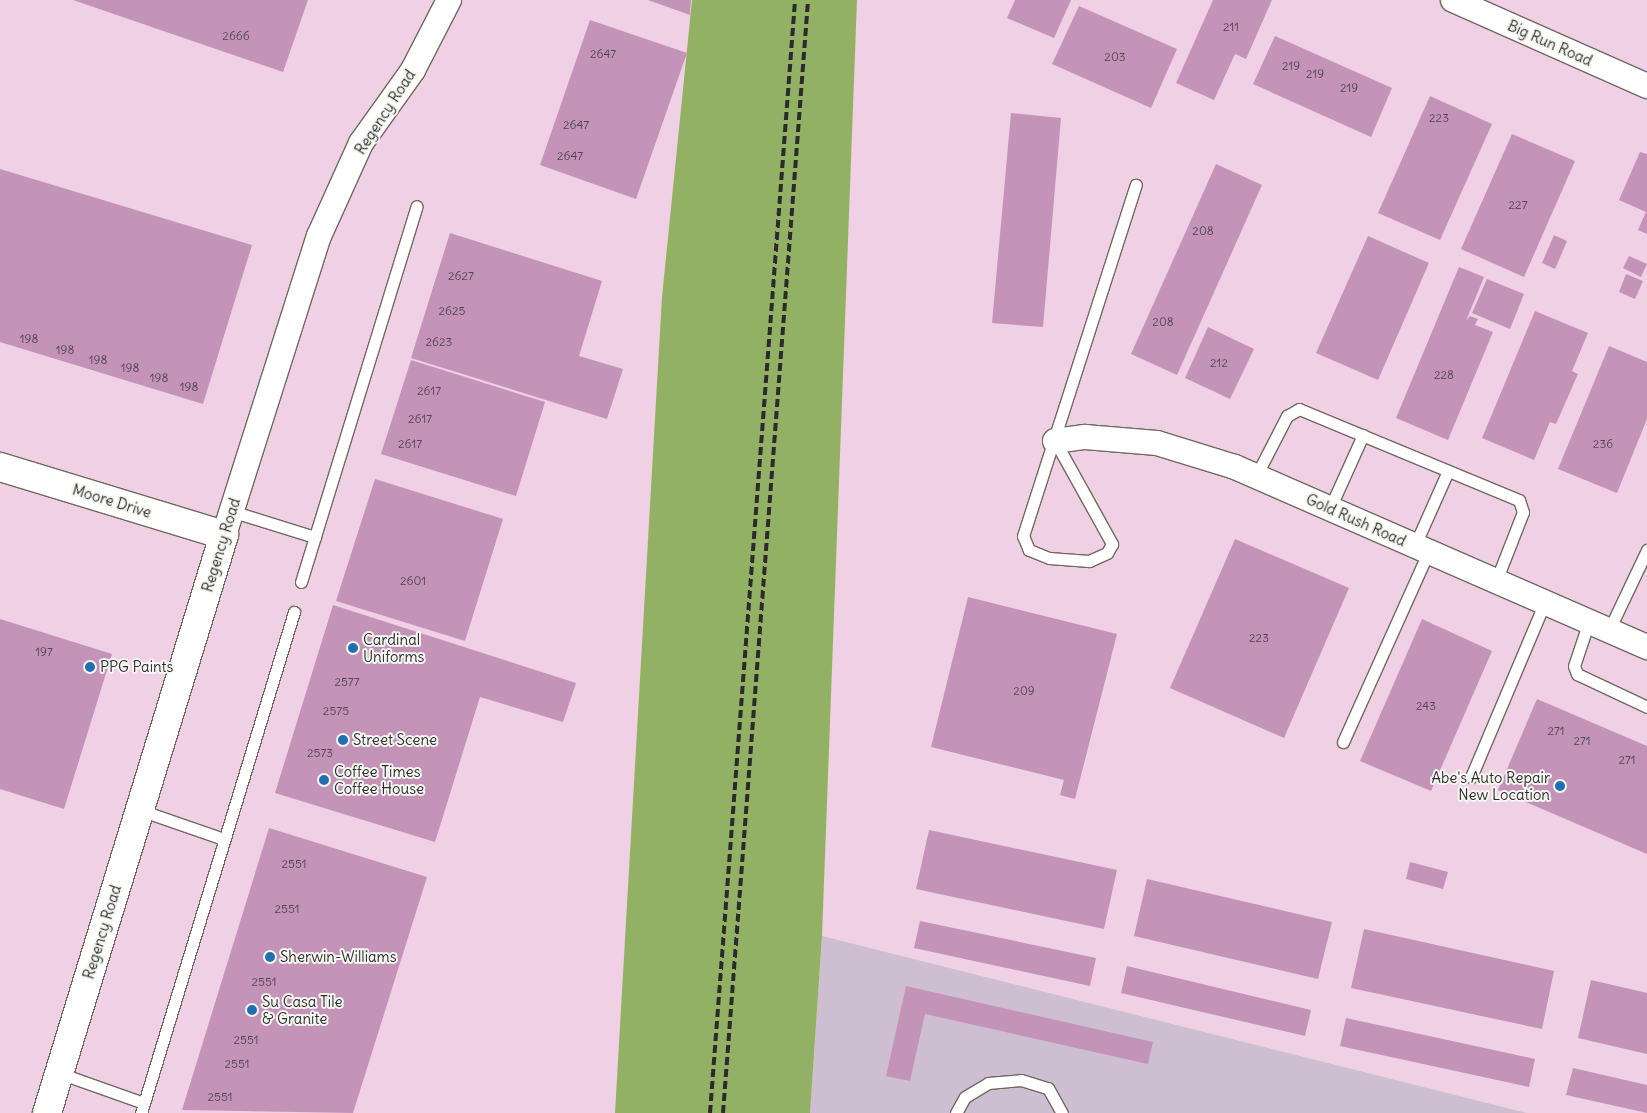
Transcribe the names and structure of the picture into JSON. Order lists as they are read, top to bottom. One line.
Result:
{"streets":{"street":["Big Run Road","Regency Road","Moore Drive","Gold Rush Road"]},"crossings":[["Regency Road","Moore Drive"]],"places":["Cardinal Uniforms","PPG Paints","Street Scene","Coffee Times Coffee House","Abe's Auto Repair New Location","Sherwin-Williams","Su Casa Tile & Granite"],"house_numbers":["211","2666","2647","203","219","219","219","223","2647","2647","227","208","2627","2625","208","198","2623","198","198","212","198","228","198","198","2617","2617","2617","236","2601","223","197","2577","209","243","2575","271","271","2573","271","2551","2551","2551","2551","2551","2551"]}
